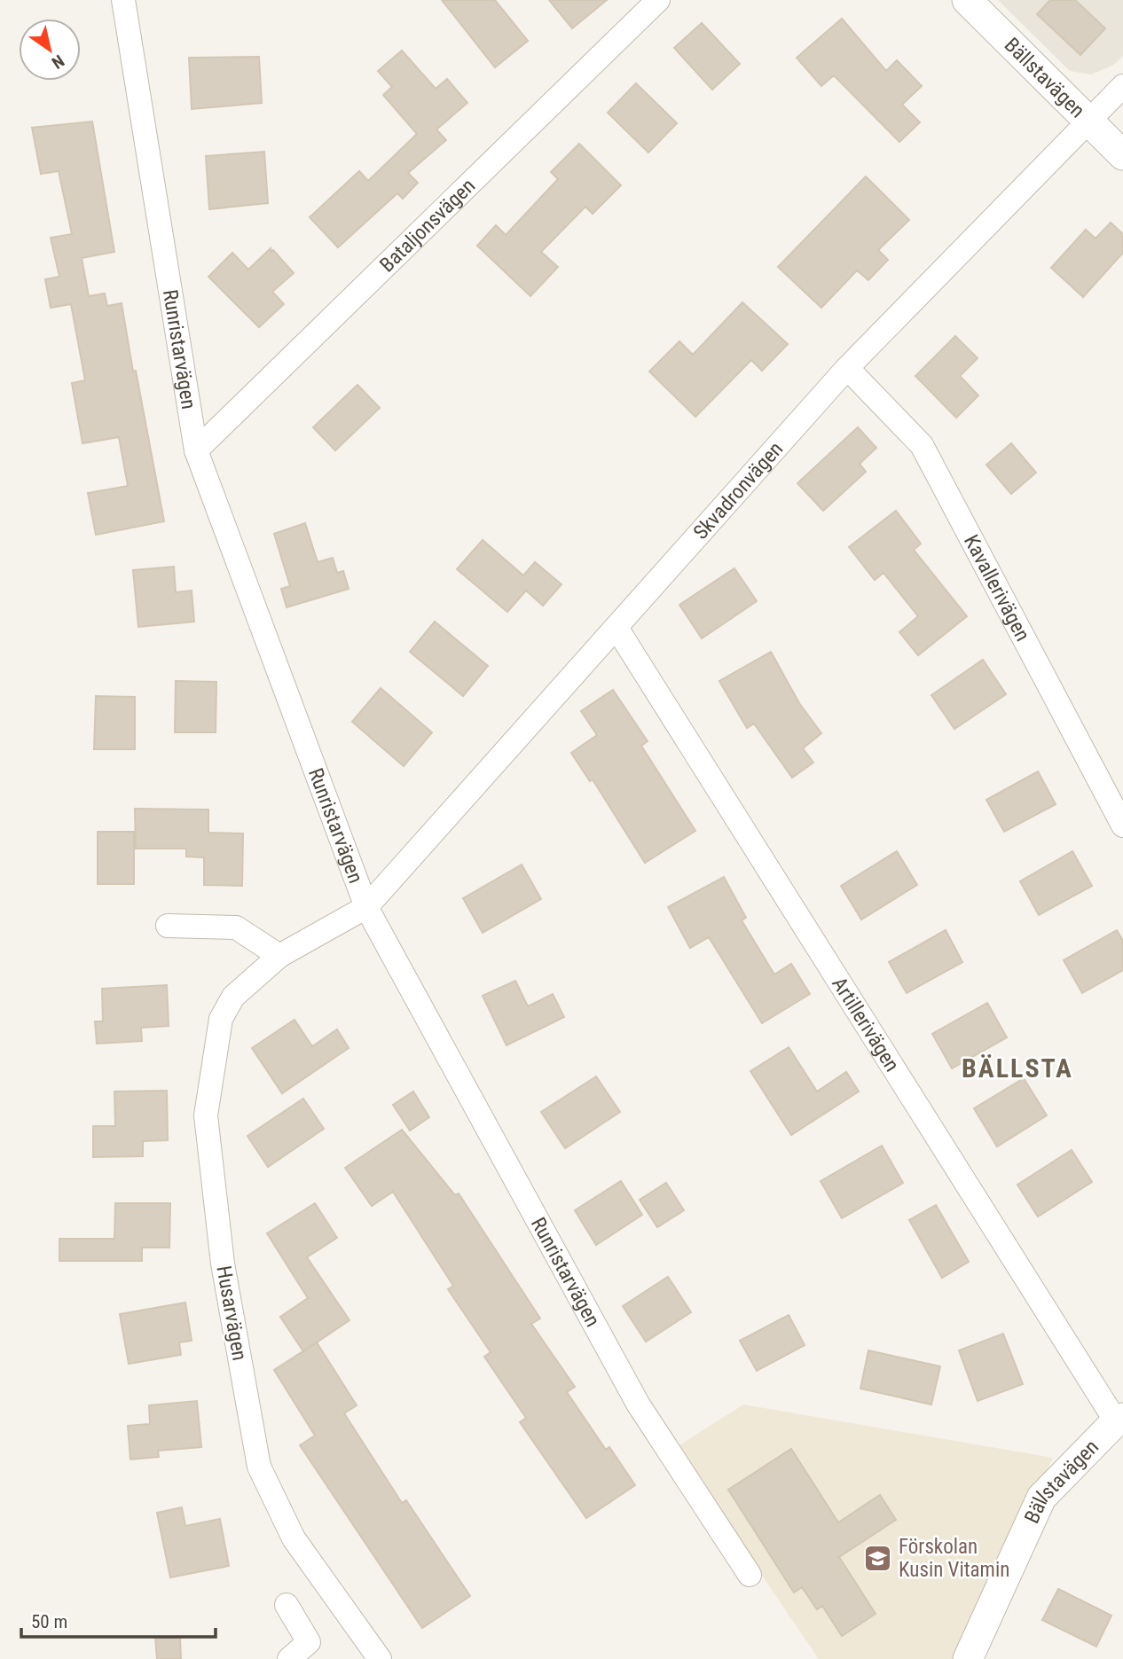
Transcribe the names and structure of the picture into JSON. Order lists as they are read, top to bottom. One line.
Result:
{"streets":{"street":["Bällstavägen","Bataljonsvägen","Runristarvägen","Skvadronvägen","Kavallerivägen","Artillerivägen","Husarvägen"]},"crossings":[["Bällstavägen","Skvadronvägen"],["Bällstavägen","Artillerivägen"],["Bataljonsvägen","Runristarvägen"],["Runristarvägen","Skvadronvägen"],["Runristarvägen","Husarvägen"],["Skvadronvägen","Kavallerivägen"],["Skvadronvägen","Artillerivägen"],["Skvadronvägen","Husarvägen"]],"districts":["BÄLLSTA"],"places":{"school or university":["Förskolan Kusin Vitamin"]},"scale_bar":"50 m","north":"bottom right"}
